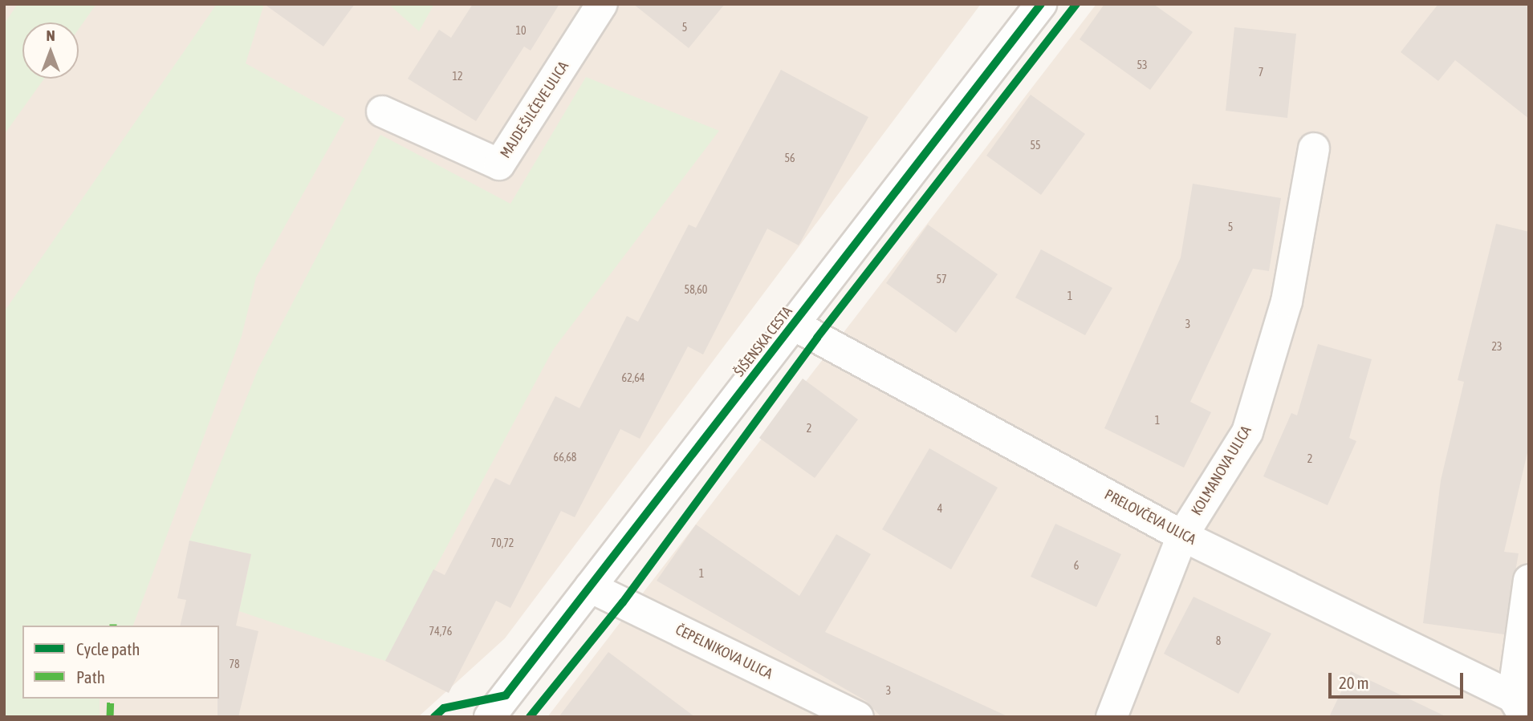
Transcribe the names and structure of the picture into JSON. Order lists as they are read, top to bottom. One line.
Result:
{"streets":{"street":["MAJDE ŠILČEVE ULICA","ŠIŠENSKA CESTA","KOLMANOVA ULICA","PRELOVČEVA ULICA","ČEPELNIKOVA ULICA"]},"crossings":[["ŠIŠENSKA CESTA","PRELOVČEVA ULICA"],["ŠIŠENSKA CESTA","ČEPELNIKOVA ULICA"],["KOLMANOVA ULICA","PRELOVČEVA ULICA"]],"house_numbers":["5","10","53","7","12","55","56","5","57","58,60","1","3","23","62,64","1","2","66,68","2","4","70,72","6","1","74,76","8","78","3"],"legend":["Cycle path","Path"],"scale_bar":"20 m","north":"top"}
